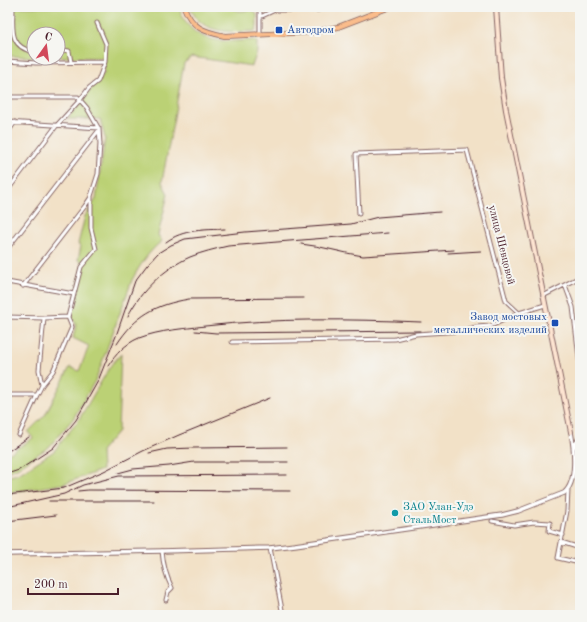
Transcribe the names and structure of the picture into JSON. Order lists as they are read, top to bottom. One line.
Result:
{"streets":{"street":["улица Шевцовой"]},"places":{"transit":["Автодром","Завод мостовых металлических изделий"],"other":["ЗАО Улан-Удэ СтальМост"]},"scale_bar":"200 m","north":"top"}
